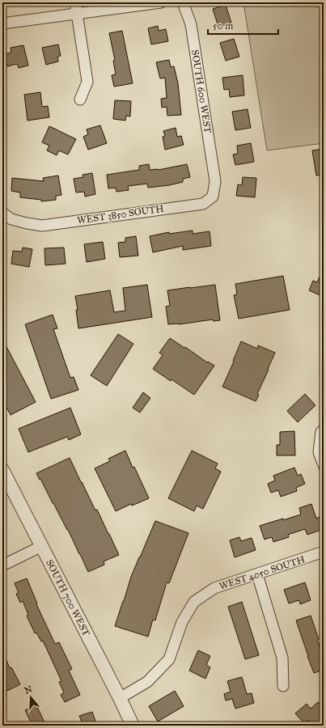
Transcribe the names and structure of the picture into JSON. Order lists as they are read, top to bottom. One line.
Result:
{"streets":{"street":["SOUTH 600 WEST","WEST 3850 SOUTH","WEST 4050 SOUTH","SOUTH 700 WEST"]},"crossings":[["SOUTH 600 WEST","WEST 3850 SOUTH"],["WEST 4050 SOUTH","SOUTH 700 WEST"]],"scale_bar":"50 m","north":"top"}
